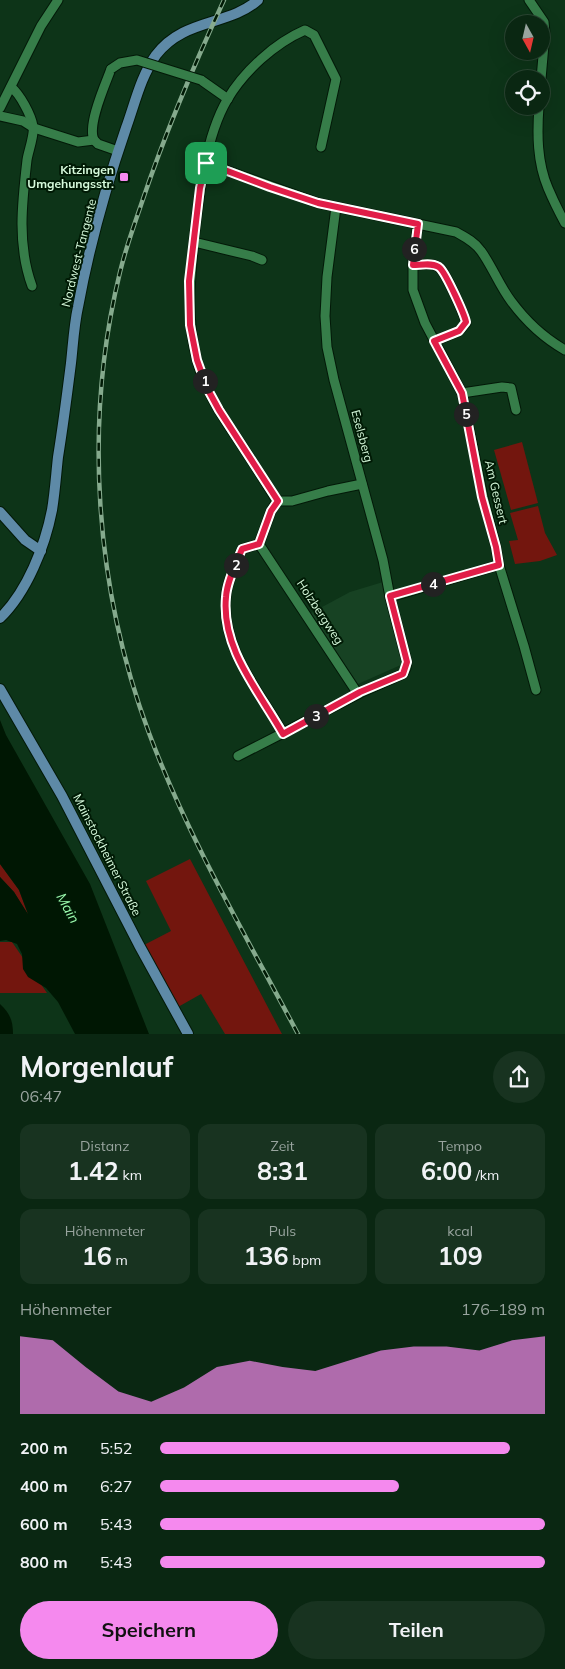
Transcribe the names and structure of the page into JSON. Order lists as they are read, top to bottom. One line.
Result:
{"streets":{"main road":["Nordwest-Tangente","Mainstockheimer Straße"],"street":["Eselsberg","Am Gessert","Holzbergweg"]},"crossings":[["Eselsberg","Holzbergweg"]],"water":["Main"],"places":{"transit":["Kitzingen Umgehungsstr."]},"north":"bottom","page":{"pins":["6","1","5","2","4","3"],"heading":["Morgenlauf","06:47"],"stats":[["Distanz","1.42 km"],["Zeit","8:31"],["Tempo","6:00 /km"],["Höhenmeter","16 m"],["Puls","136 bpm"],["kcal","109"]],"chart":["Höhenmeter","176–189 m"],"list":[{"name":"200 m","note":"5:52"},{"name":"400 m","note":"6:27"},{"name":"600 m","note":"5:43"},{"name":"800 m","note":"5:43"}],"buttons":["Speichern","Teilen"]}}
